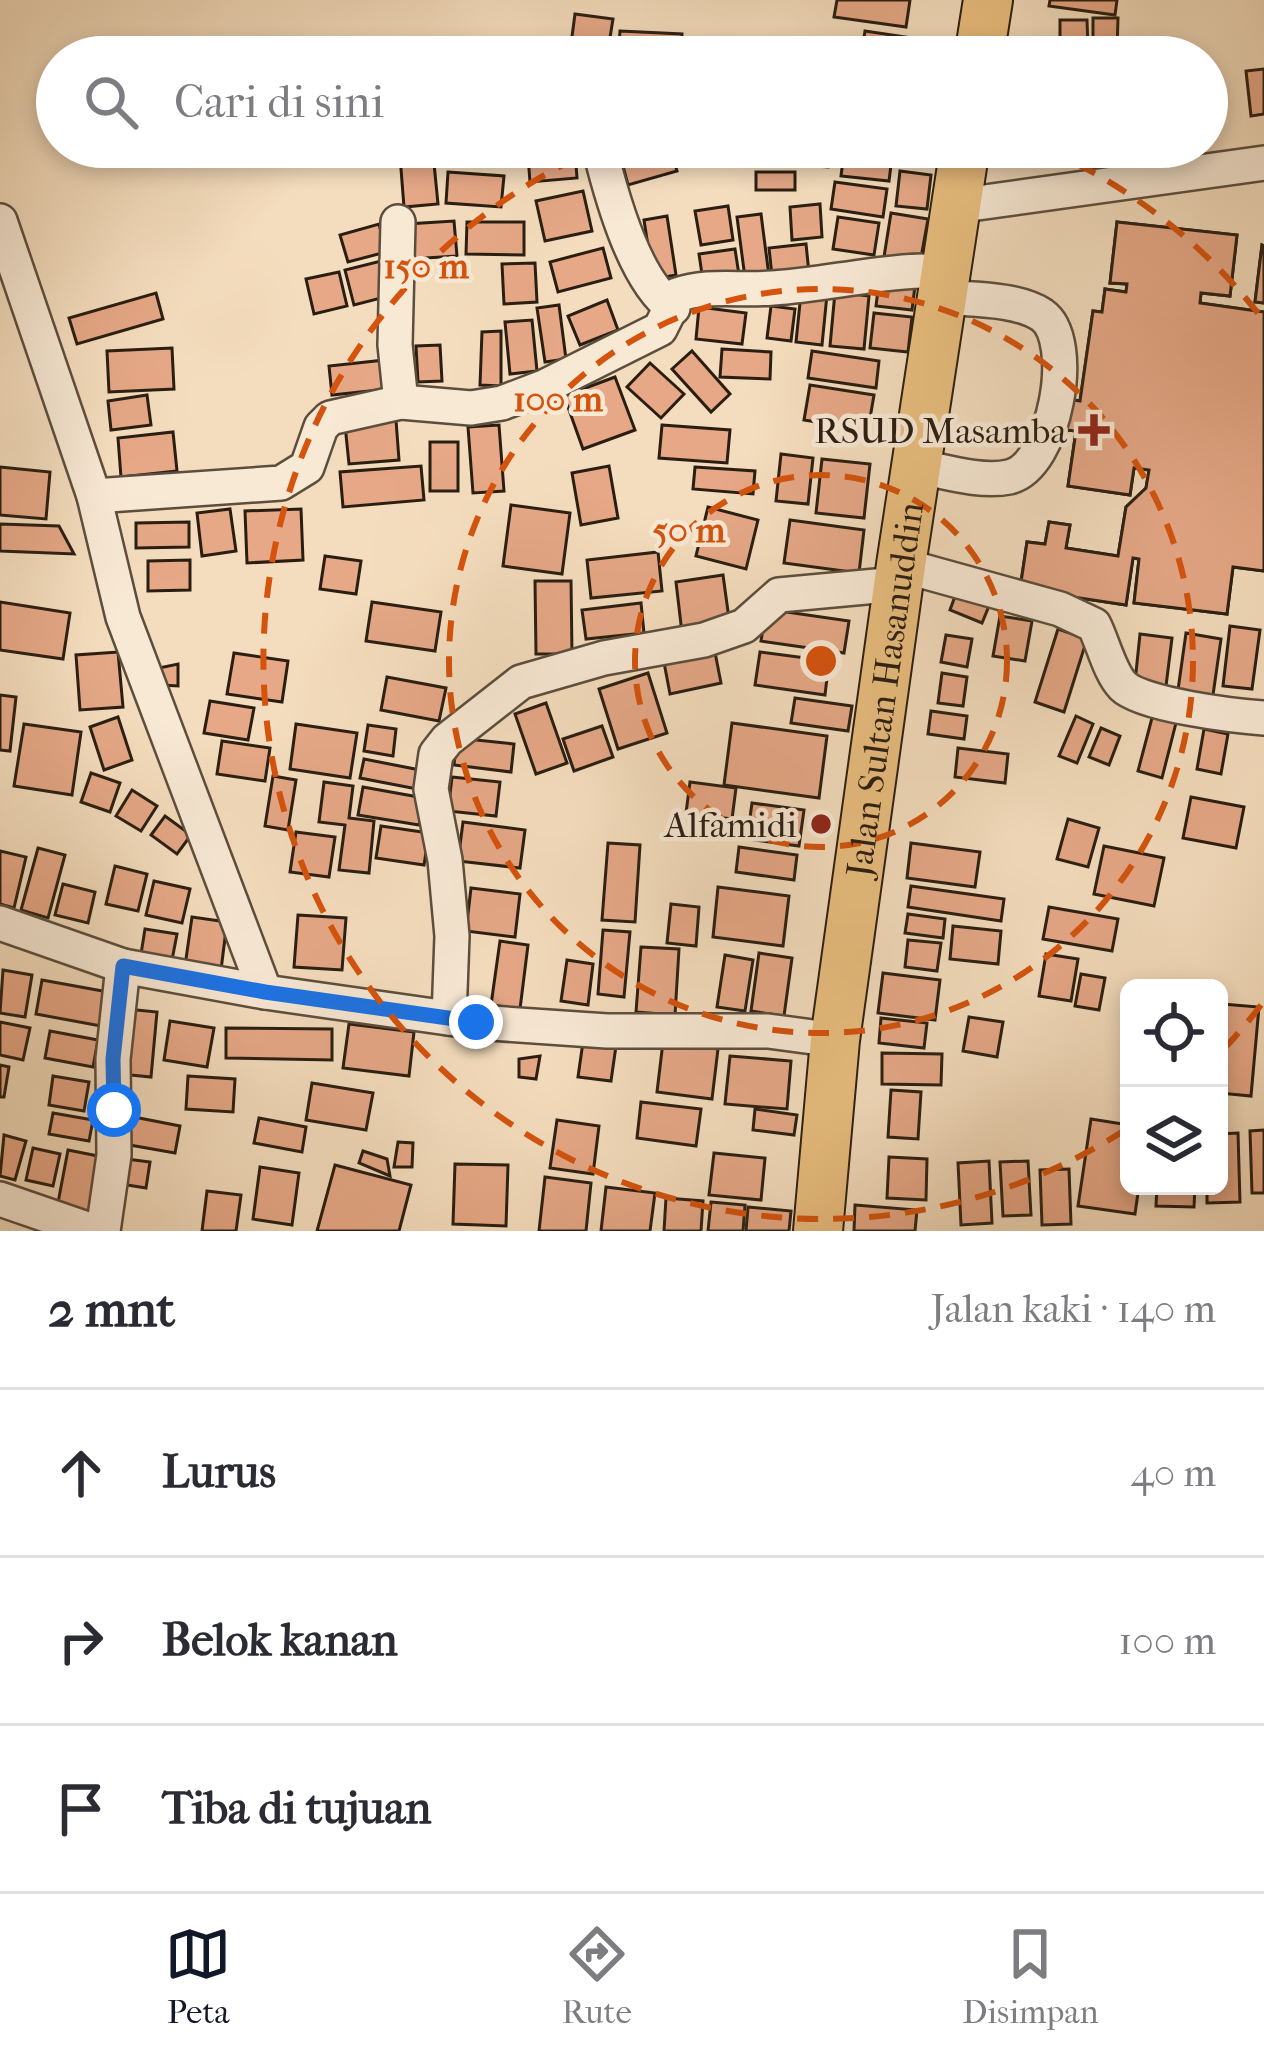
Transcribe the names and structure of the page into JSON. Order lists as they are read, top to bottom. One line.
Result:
{"streets":{"highway":["Jalan Sultan Hasanuddin"]},"places":{"health":["RSUD Masamba"],"other":["Alfamidi"]},"page":{"search":"Cari di sini","heading":["2 mnt","Jalan kaki · 140 m"],"list":[["Lurus","40 m"],["Belok kanan","100 m"],"Tiba di tujuan"],"nav":["Peta","Rute","Disimpan"]},"rings":["150 m","100 m","50 m"]}
